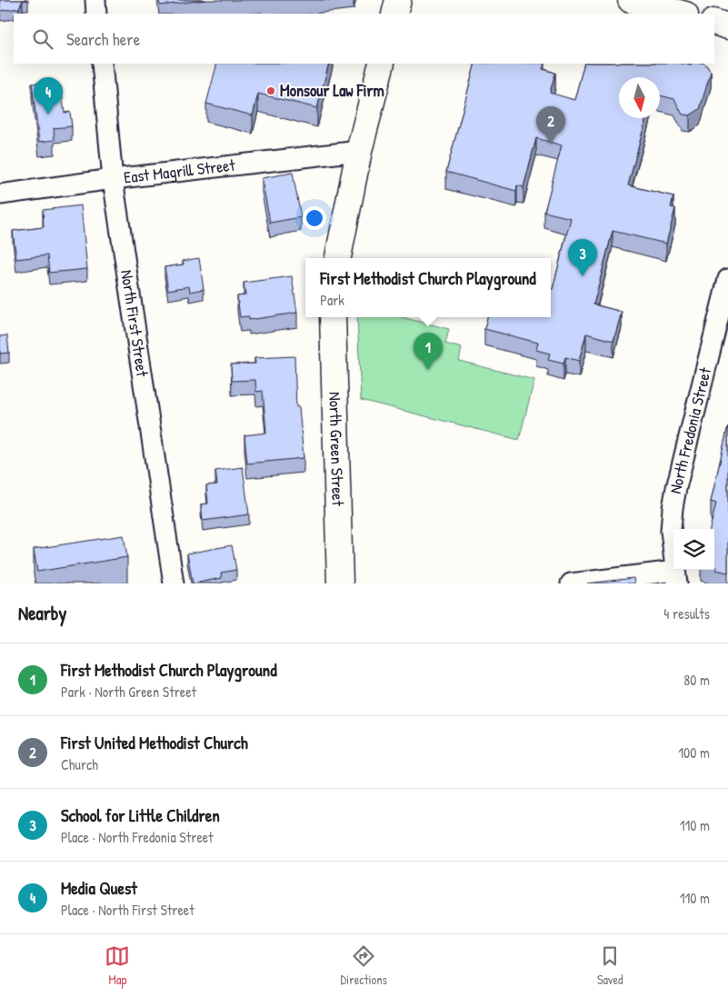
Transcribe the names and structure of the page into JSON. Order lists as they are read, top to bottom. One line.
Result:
{"streets":{"street":["East Magrill Street","North First Street","North Fredonia Street","North Green Street"]},"crossings":[["East Magrill Street","North First Street"]],"places":["Monsour Law Firm"],"north":"bottom","page":{"search":"Search here","pins":["4","2","3","1"],"popup":["First Methodist Church Playground","Park"],"heading":["Nearby","4 results"],"list":[{"mark":"1","name":"First Methodist Church Playground","note":"Park · North Green Street","value":"80 m"},{"mark":"2","name":"First United Methodist Church","note":"Church","value":"100 m"},{"mark":"3","name":"School for Little Children","note":"Place · North Fredonia Street","value":"110 m"},{"mark":"4","name":"Media Quest","note":"Place · North First Street","value":"110 m"}],"nav":["Map","Directions","Saved"]}}
